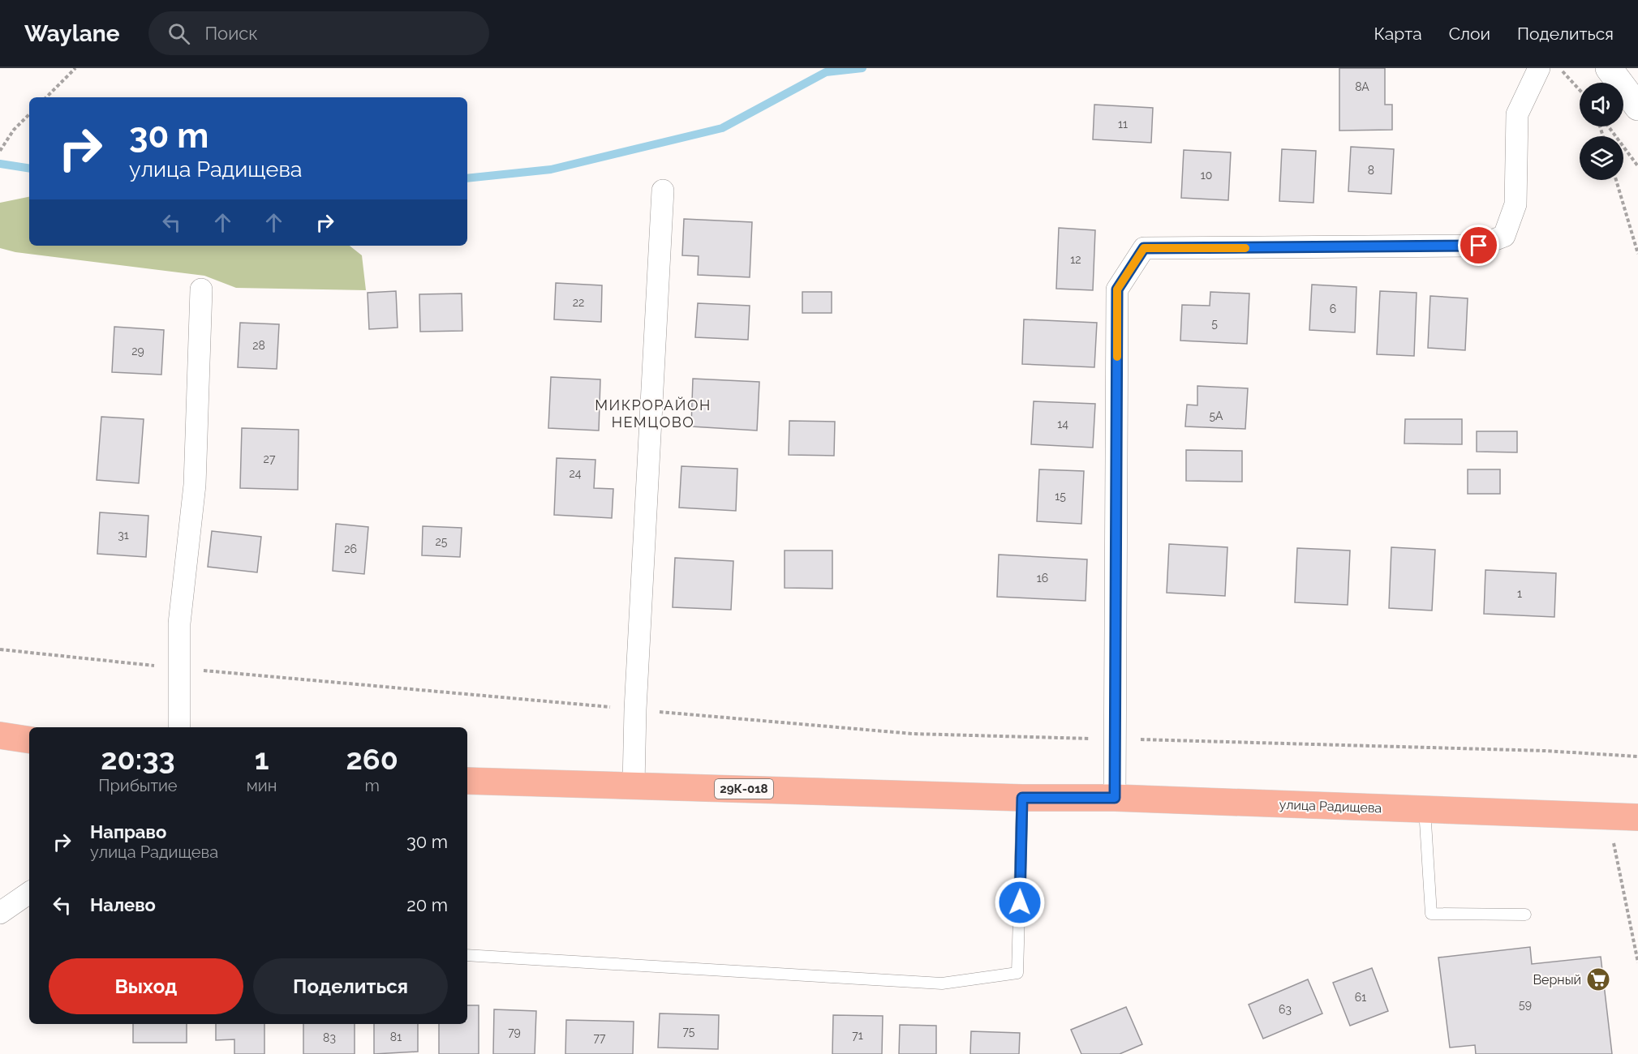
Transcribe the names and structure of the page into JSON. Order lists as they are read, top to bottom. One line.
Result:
{"streets":{"main road":["29К-018","улица Радищева"]},"crossings":[["29К-018","улица Радищева"]],"districts":["МИКРОРАЙОН НЕМЦОВО"],"places":{"supermarket":["Верный"]},"house_numbers":["8А","11","8","10","12","22","6","5","28","29","5А","14","27","24","15","31","25","26","16","1","61","59","63","75","79","71","81","83","77"],"page":{"header":"Waylane","search":"Поиск","nav":["Карта","Слои","Поделиться"],"turn":["30 m","улица Радищева"],"eta":["20:33","Прибытие","1","мин","260","m"],"list":[{"name":"Направо","note":"улица Радищева","value":"30 m"},{"name":"Налево","value":"20 m"}],"buttons":["Выход","Поделиться"]}}
